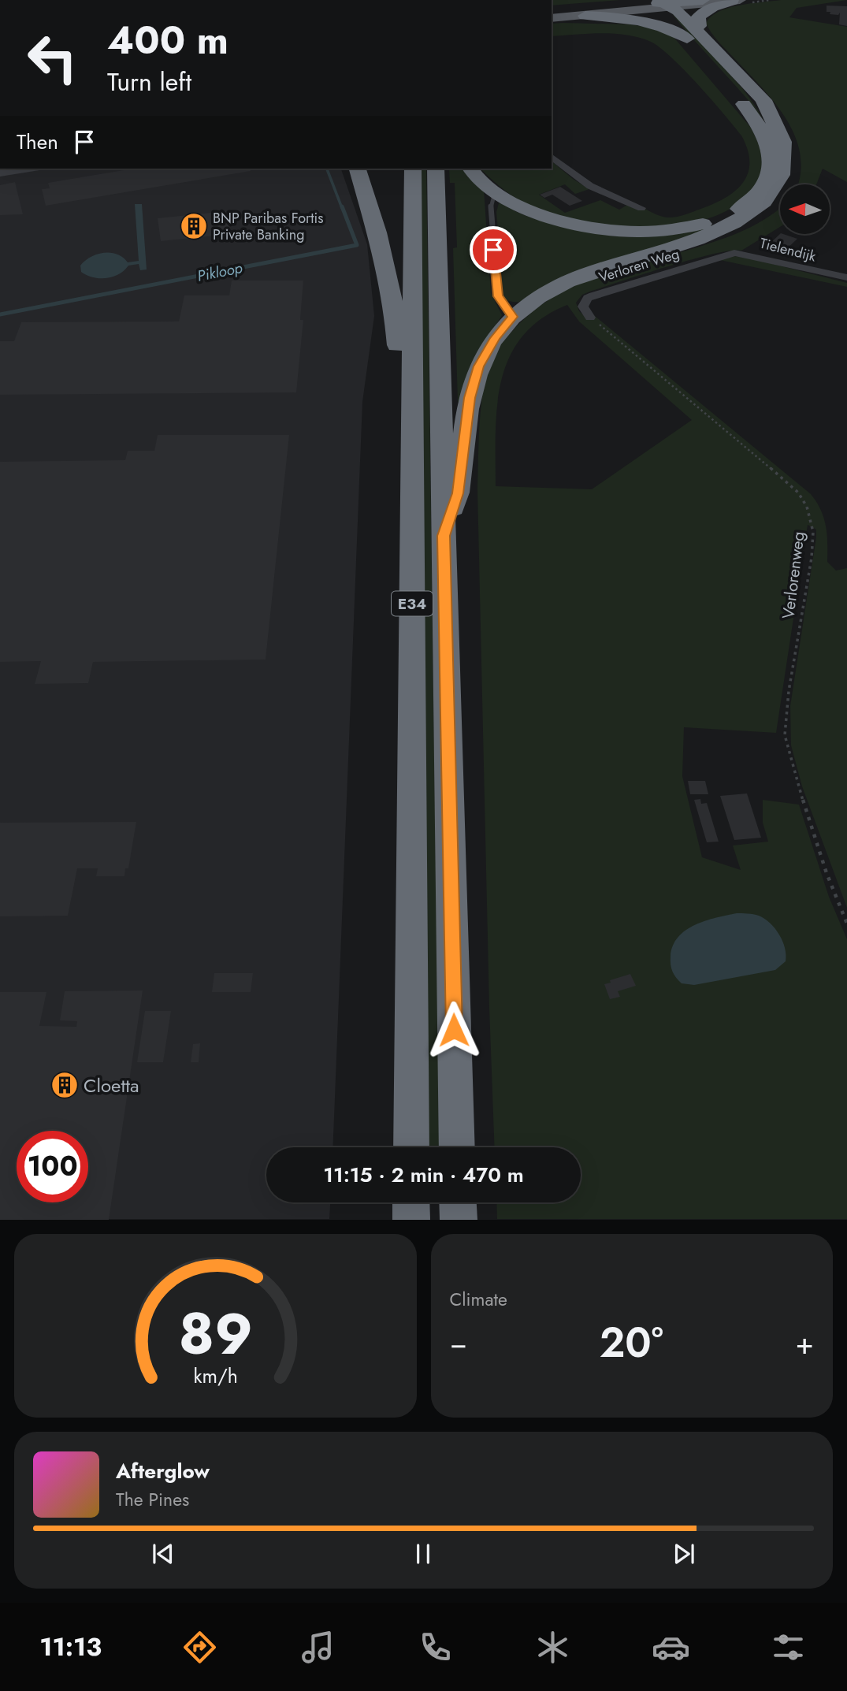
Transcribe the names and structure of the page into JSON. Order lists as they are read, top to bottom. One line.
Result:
{"streets":{"highway":["E34"],"street":["Tielendijk","Verloren Weg"],"path":["Verlorenweg"]},"crossings":[["Tielendijk","Verloren Weg"],["Verloren Weg","Verlorenweg"]],"water":["Pikloop"],"places":{"building":["BNP Paribas Fortis Private Banking","Cloetta"]},"north":"left","page":{"turn":["400 m","Turn left"],"then":"Then","limit":"100","trip":"11:15 · 2 min · 470 m","tile":"Climate","heat":["−","20°","+"],"song":["Afterglow","The Pines"],"tabs":"11:13","gauge":["89","km/h"]}}
